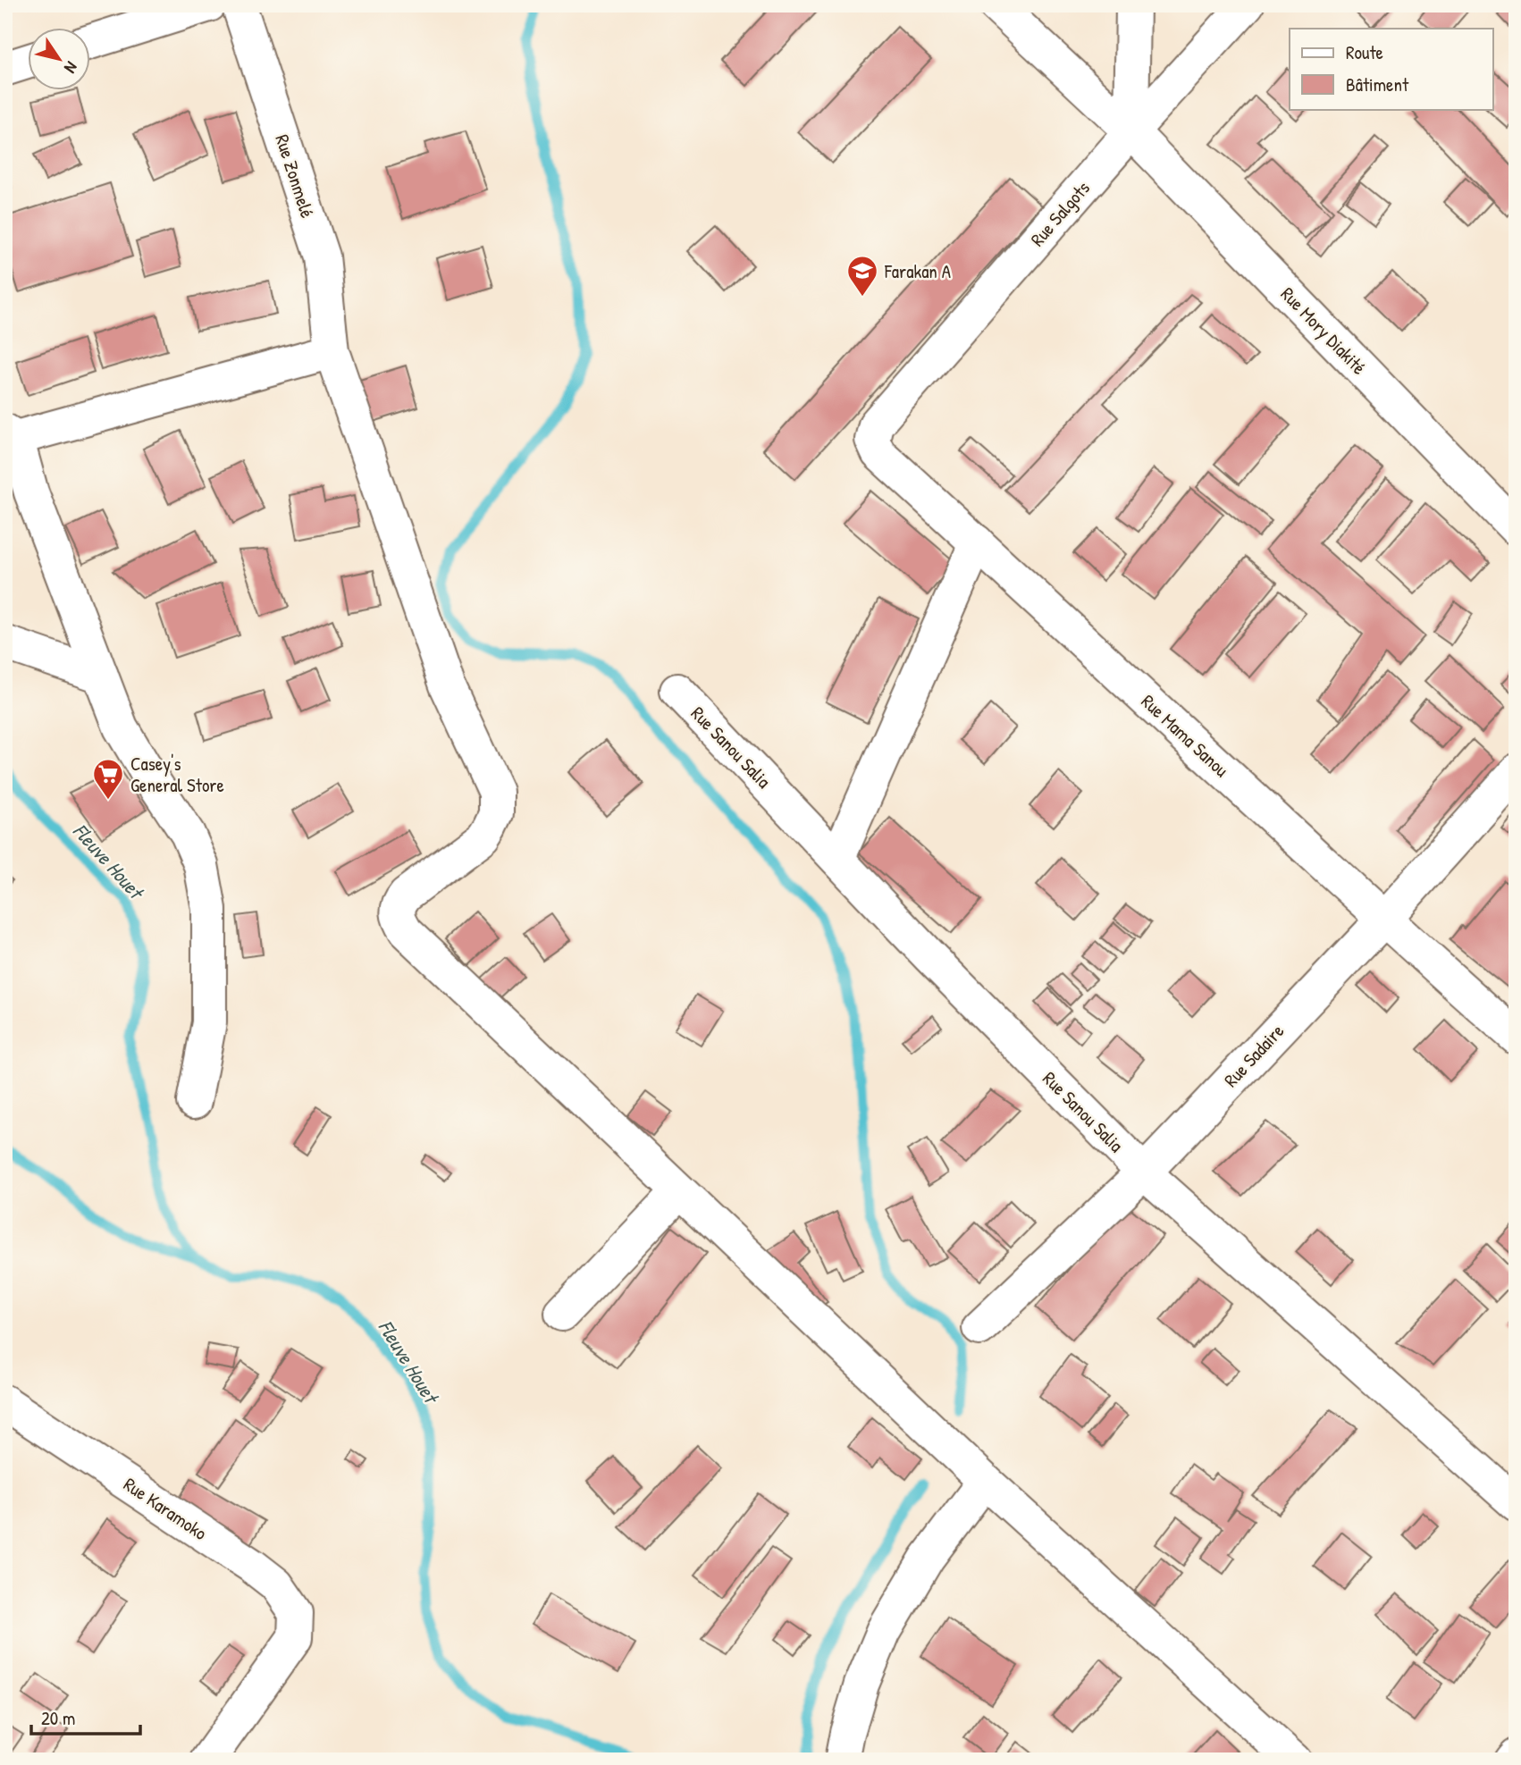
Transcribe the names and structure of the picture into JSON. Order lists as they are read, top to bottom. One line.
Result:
{"streets":{"street":["Rue Zonmelé","Rue Salgots","Rue Mory Diakité","Rue Mama Sanou","Rue Sanou Salia","Rue Sadaire","Rue Karamoko"]},"crossings":[["Rue Salgots","Rue Mory Diakité"],["Rue Salgots","Rue Mama Sanou"],["Rue Mama Sanou","Rue Sadaire"],["Rue Sanou Salia","Rue Sadaire"]],"water":["Fleuve Houet"],"places":{"school or university":["Farakan A"],"supermarket":["Casey's General Store"]},"legend":["Route","Bâtiment"],"scale_bar":"20 m","north":"bottom right"}
